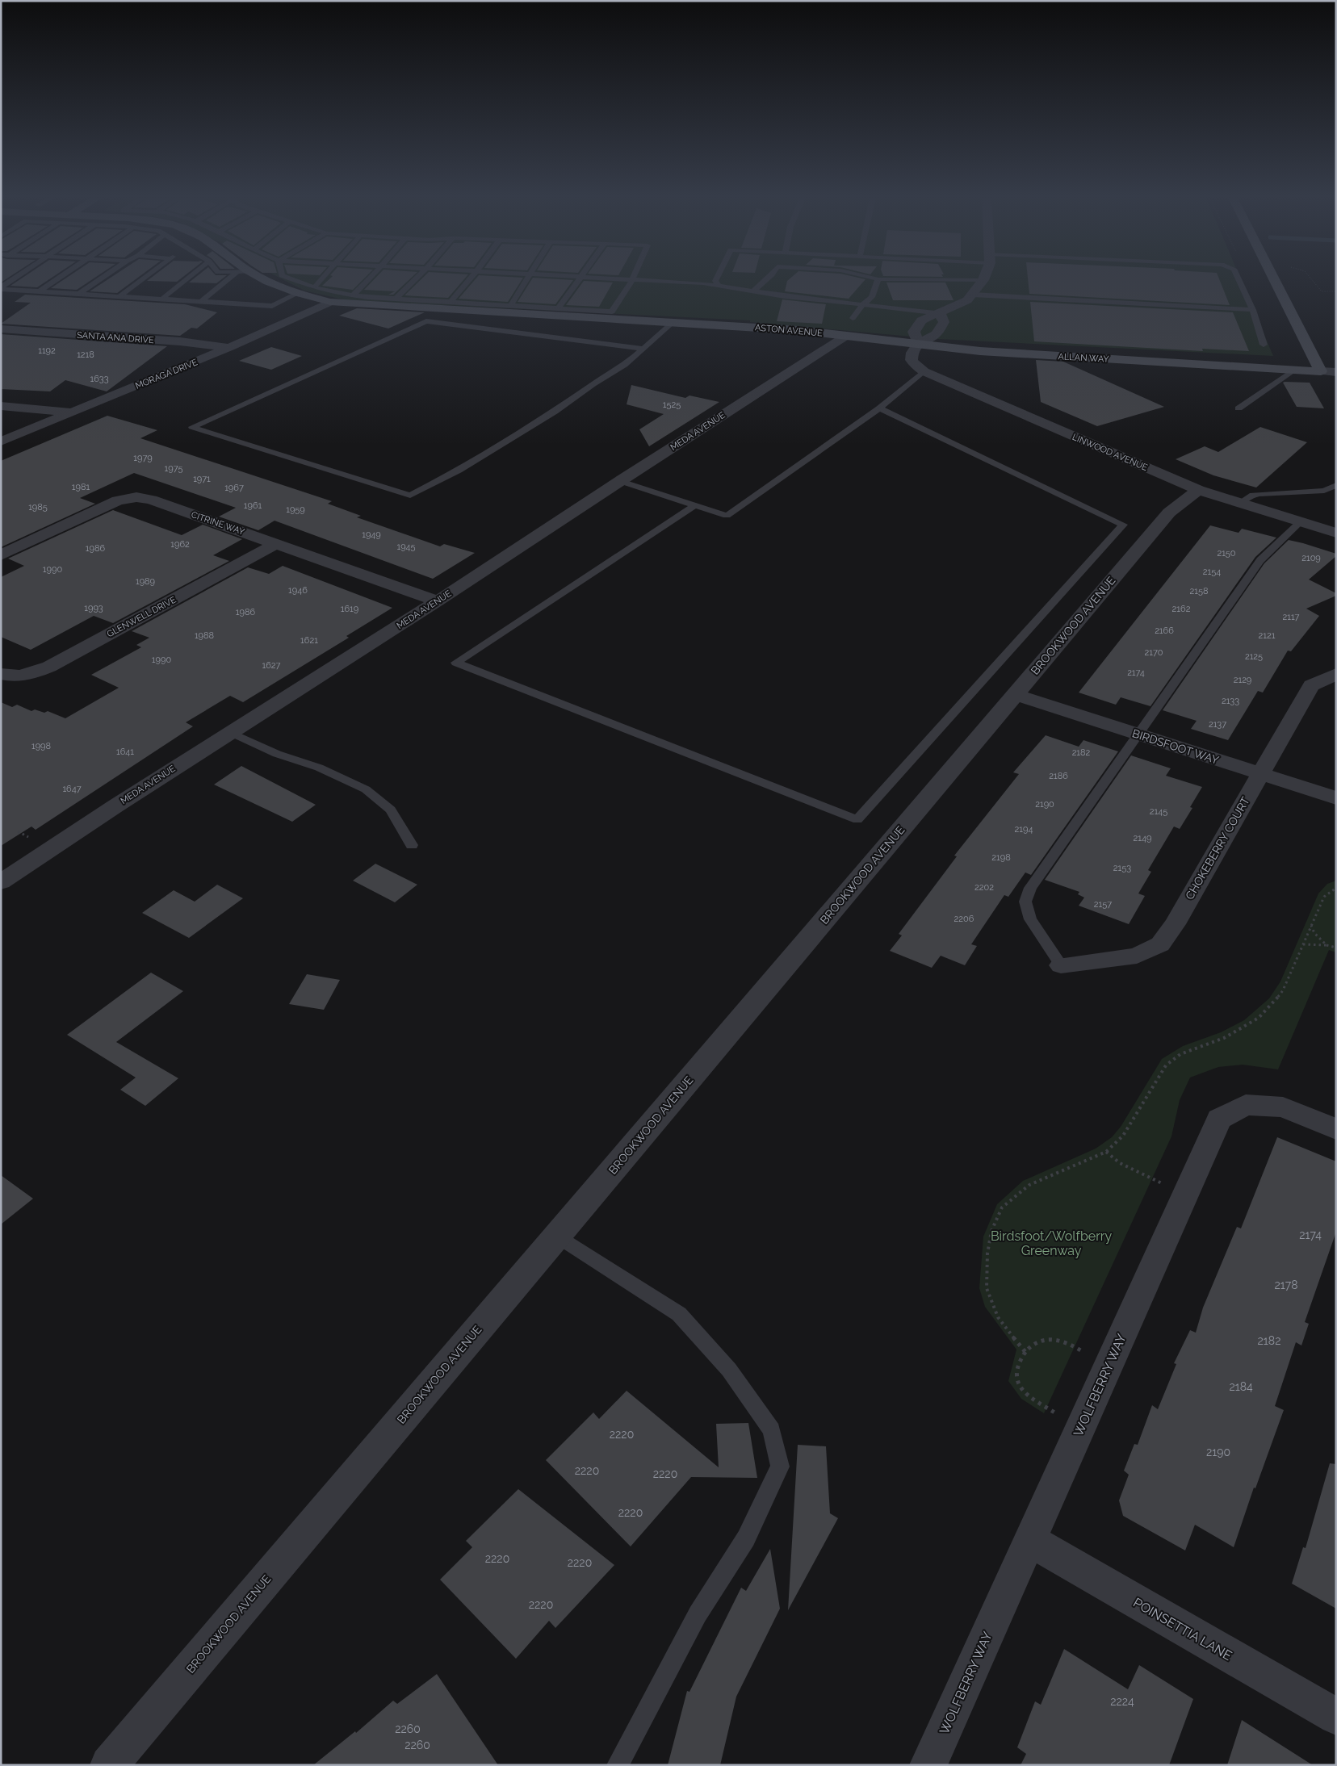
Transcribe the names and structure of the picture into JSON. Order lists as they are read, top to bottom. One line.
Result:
{"streets":{"street":["ASTON AVENUE","SANTA ANA DRIVE","ALLAN WAY","MORAGA DRIVE","MEDA AVENUE","LINWOOD AVENUE","CITRINE WAY","GLENWELL DRIVE","BROOKWOOD AVENUE","BIRDSFOOT WAY","CHOKEBERRY COURT","WOLFBERRY WAY","POINSETTIA LANE"]},"crossings":[["ASTON AVENUE","ALLAN WAY"],["ASTON AVENUE","MORAGA DRIVE"],["ASTON AVENUE","MEDA AVENUE"],["SANTA ANA DRIVE","MORAGA DRIVE"],["ALLAN WAY","MEDA AVENUE"],["ALLAN WAY","LINWOOD AVENUE"],["MEDA AVENUE","CITRINE WAY"],["LINWOOD AVENUE","BROOKWOOD AVENUE"],["CITRINE WAY","GLENWELL DRIVE"],["BROOKWOOD AVENUE","BIRDSFOOT WAY"],["BIRDSFOOT WAY","CHOKEBERRY COURT"],["WOLFBERRY WAY","POINSETTIA LANE"]],"parks":["Birdsfoot/Wolfberry Greenway"],"house_numbers":["1192","1218","1633","1525","1979","1975","1971","1981","1967","1961","1985","1959","1949","1962","1945","1986","2150","2109","1990","2154","1989","1946","2158","1993","1619","2162","1986","2117","2166","1988","2121","1621","2170","2125","1990","1627","2174","2129","2133","2137","1998","1641","2182","2186","1647","2190","2145","2194","2149","2198","2153","2202","2157","2206","2174","2178","2182","2184","2220","2190","2220","2220","2220","2220","2220","2220","2224","2260","2260"]}
